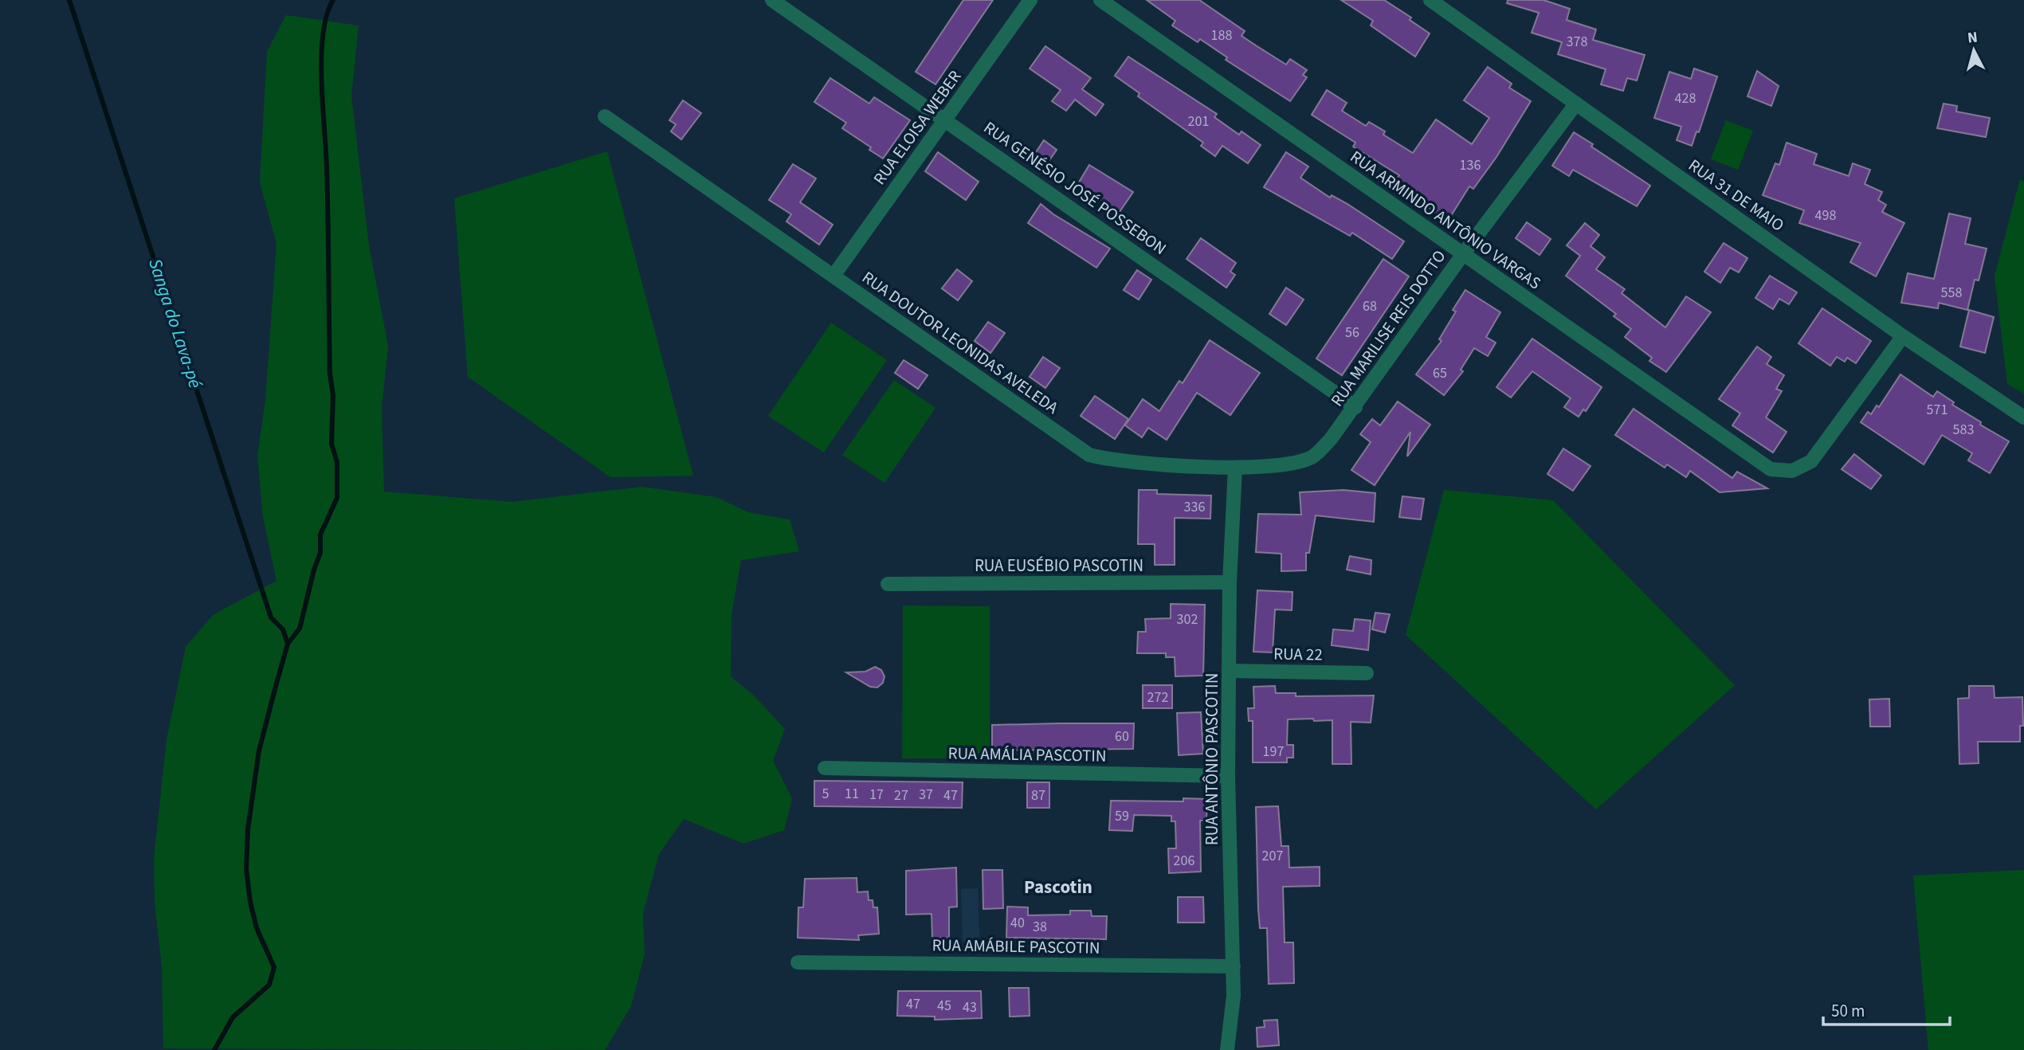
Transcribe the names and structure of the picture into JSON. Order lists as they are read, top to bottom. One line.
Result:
{"streets":{"street":["RUA ELOISA WEBER","RUA GENÉSIO JOSÉ POSSEBON","RUA 31 DE MAIO","RUA ARMINDO ANTÔNIO VARGAS","RUA MARILISE REIS DOTTO","RUA DOUTOR LEONIDAS AVELEDA","RUA EUSÉBIO PASCOTIN","RUA 22","RUA AMÁLIA PASCOTIN","RUA ANTÔNIO PASCOTIN","RUA AMÁBILE PASCOTIN"]},"crossings":[["RUA ELOISA WEBER","RUA GENÉSIO JOSÉ POSSEBON"],["RUA ELOISA WEBER","RUA DOUTOR LEONIDAS AVELEDA"],["RUA GENÉSIO JOSÉ POSSEBON","RUA MARILISE REIS DOTTO"],["RUA 31 DE MAIO","RUA ARMINDO ANTÔNIO VARGAS"],["RUA 31 DE MAIO","RUA MARILISE REIS DOTTO"],["RUA ARMINDO ANTÔNIO VARGAS","RUA MARILISE REIS DOTTO"],["RUA MARILISE REIS DOTTO","RUA DOUTOR LEONIDAS AVELEDA"],["RUA DOUTOR LEONIDAS AVELEDA","RUA ANTÔNIO PASCOTIN"],["RUA EUSÉBIO PASCOTIN","RUA ANTÔNIO PASCOTIN"],["RUA 22","RUA ANTÔNIO PASCOTIN"],["RUA AMÁLIA PASCOTIN","RUA ANTÔNIO PASCOTIN"],["RUA ANTÔNIO PASCOTIN","RUA AMÁBILE PASCOTIN"]],"districts":["Pascotin"],"water":["Sanga do Lava-pé"],"house_numbers":["188","378","428","201","136","498","558","68","56","65","571","583","336","302","272","60","197","5","11","17","37","27","47","87","59","207","206","40","38","47","45","43"],"scale_bar":"50 m","north":"top"}
